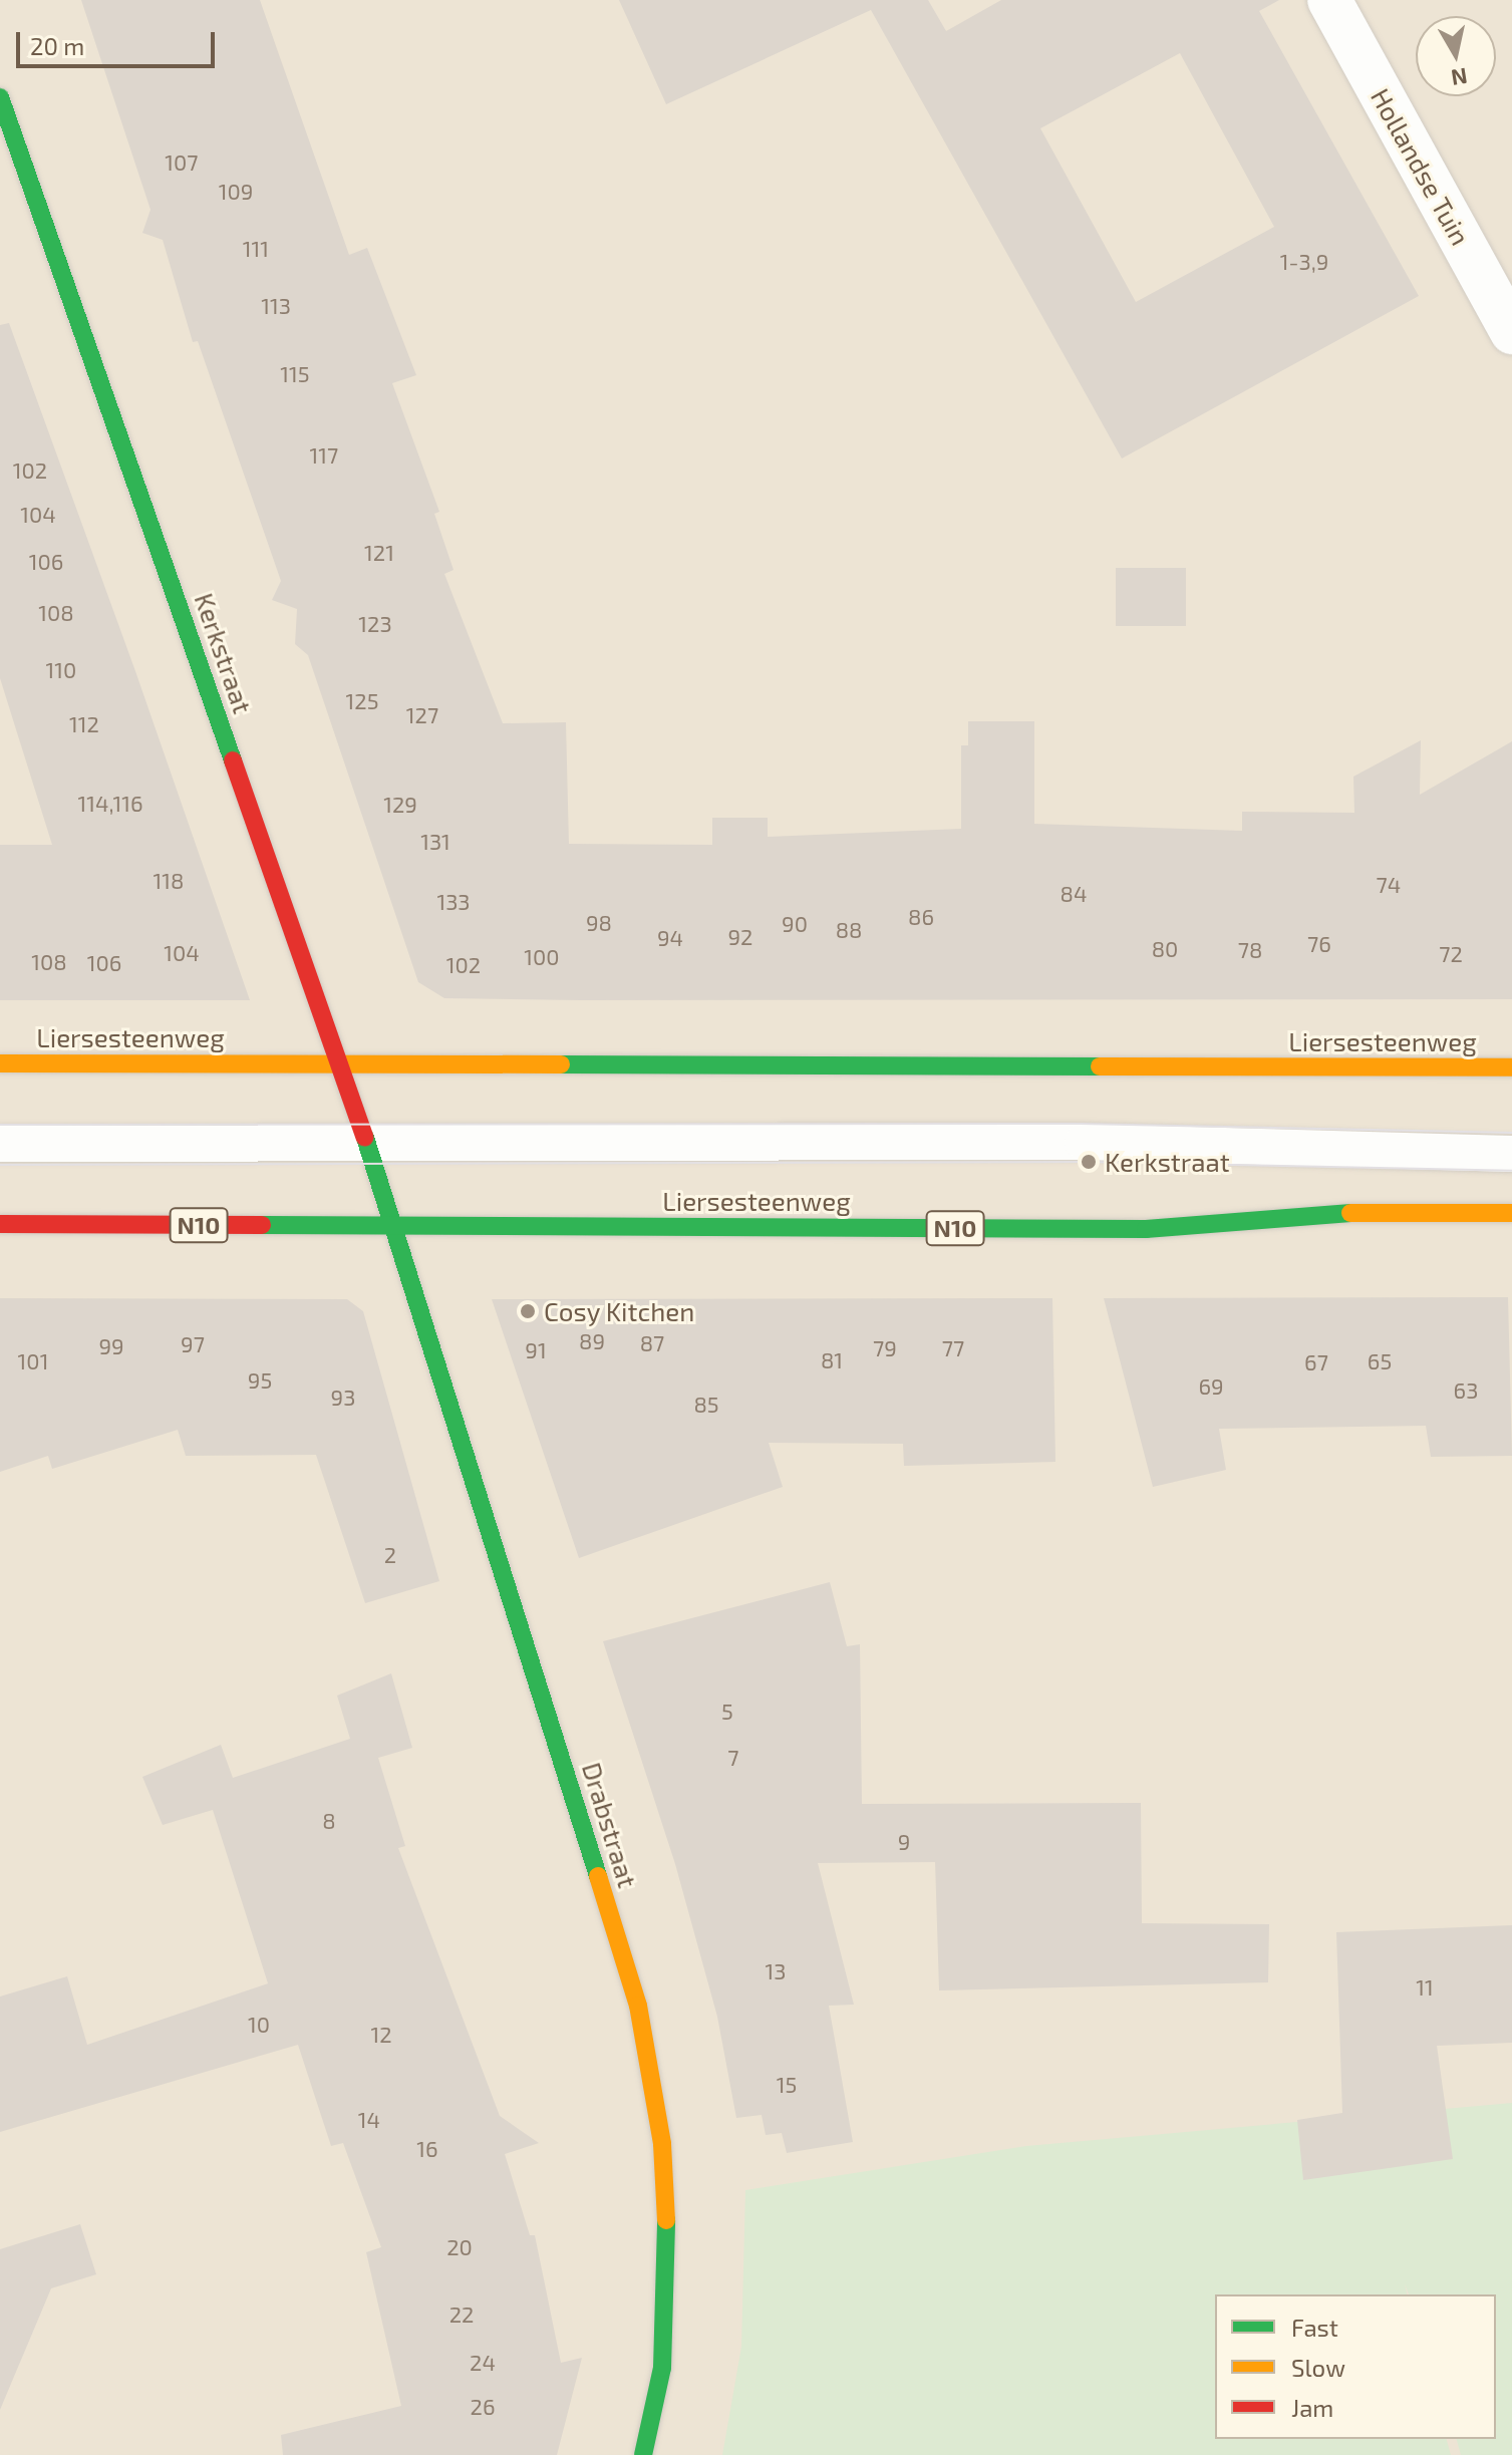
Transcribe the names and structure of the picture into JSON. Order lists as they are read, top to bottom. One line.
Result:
{"streets":{"main road":["Kerkstraat","Liersesteenweg","N10","Drabstraat"],"street":["Hollandse Tuin"]},"crossings":[["Kerkstraat","Liersesteenweg"],["Kerkstraat","Drabstraat"],["Liersesteenweg","Drabstraat"]],"places":["Kerkstraat","Cosy Kitchen"],"house_numbers":["107","109","111","1-3,9","113","115","117","102","104","121","106","108","123","110","125","127","112","114,116","129","131","118","74","84","133","86","98","90","88","92","94","76","80","78","104","72","100","108","106","102","89","87","97","99","79","77","91","81","101","65","67","95","69","63","93","85","2","5","7","8","9","13","11","10","12","15","14","16","20","22","24","26"],"legend":["Fast","Slow","Jam"],"scale_bar":"20 m","north":"bottom"}
